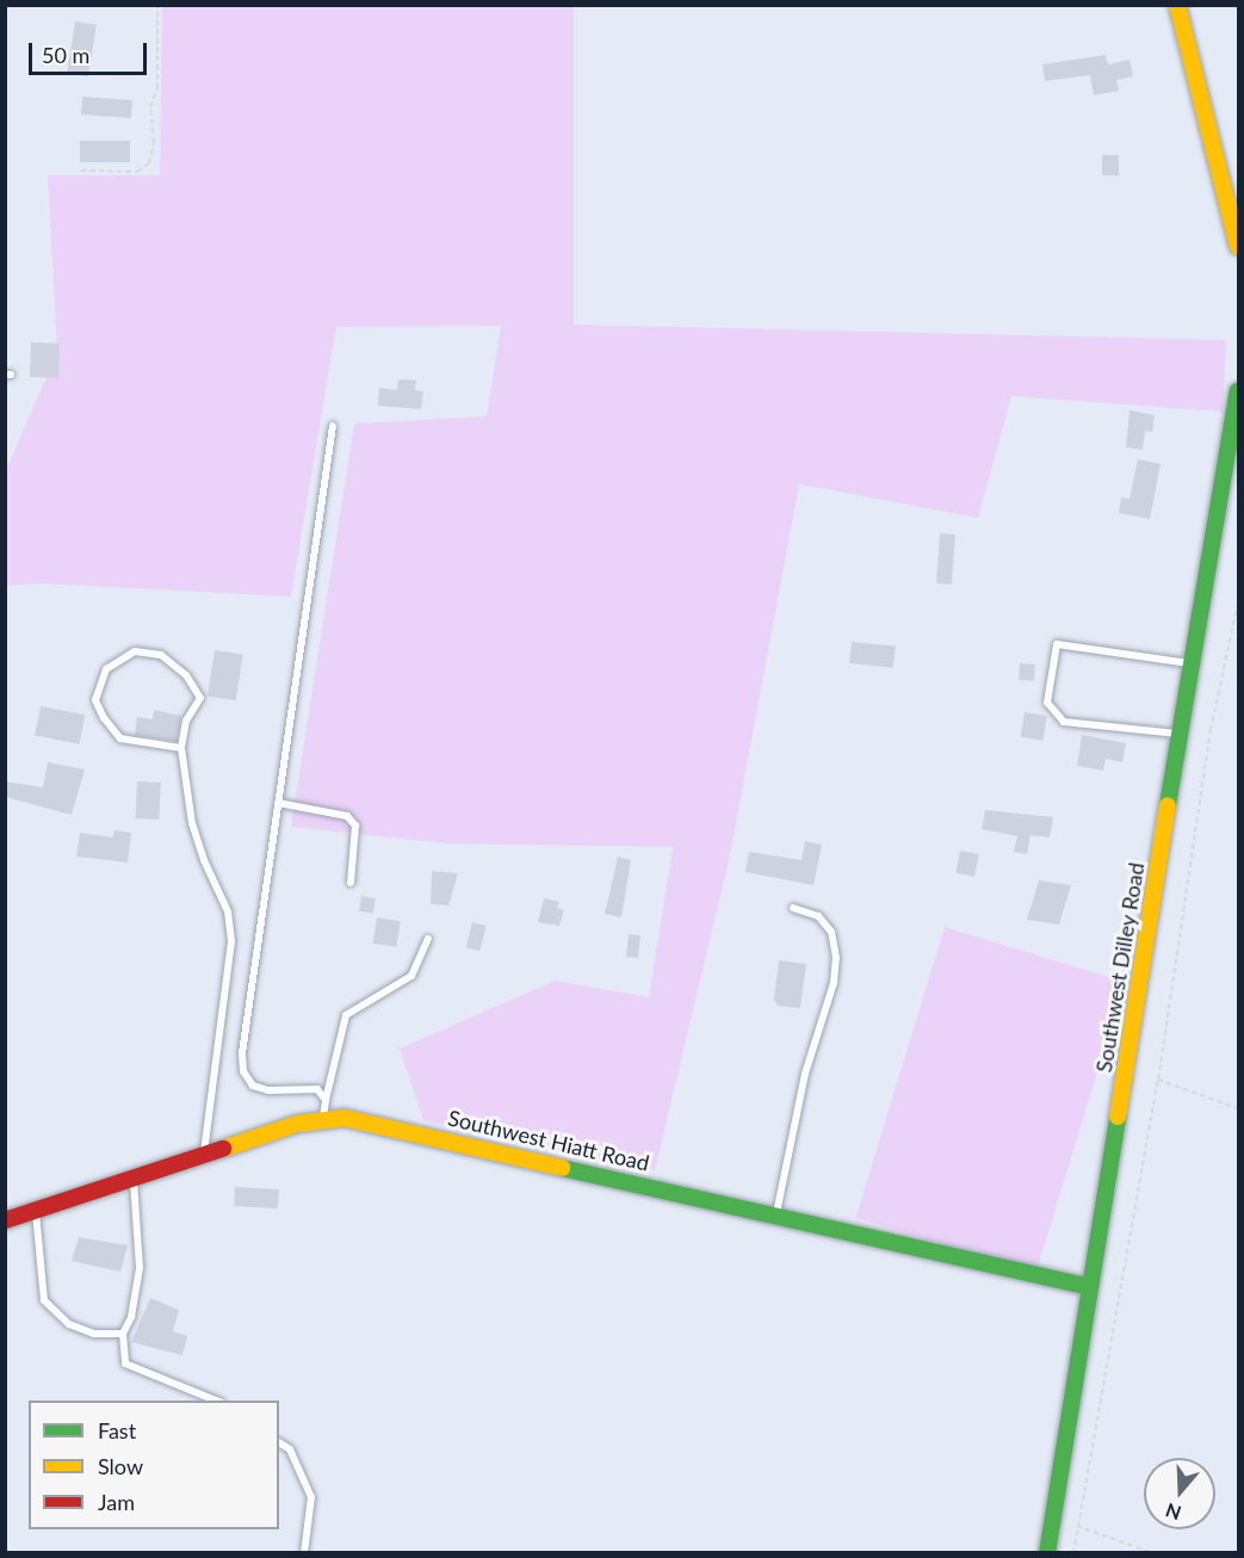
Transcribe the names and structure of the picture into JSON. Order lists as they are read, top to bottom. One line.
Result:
{"streets":{"street":["Southwest Dilley Road","Southwest Hiatt Road"]},"crossings":[["Southwest Dilley Road","Southwest Hiatt Road"]],"legend":["Fast","Slow","Jam"],"scale_bar":"50 m","north":"bottom"}
